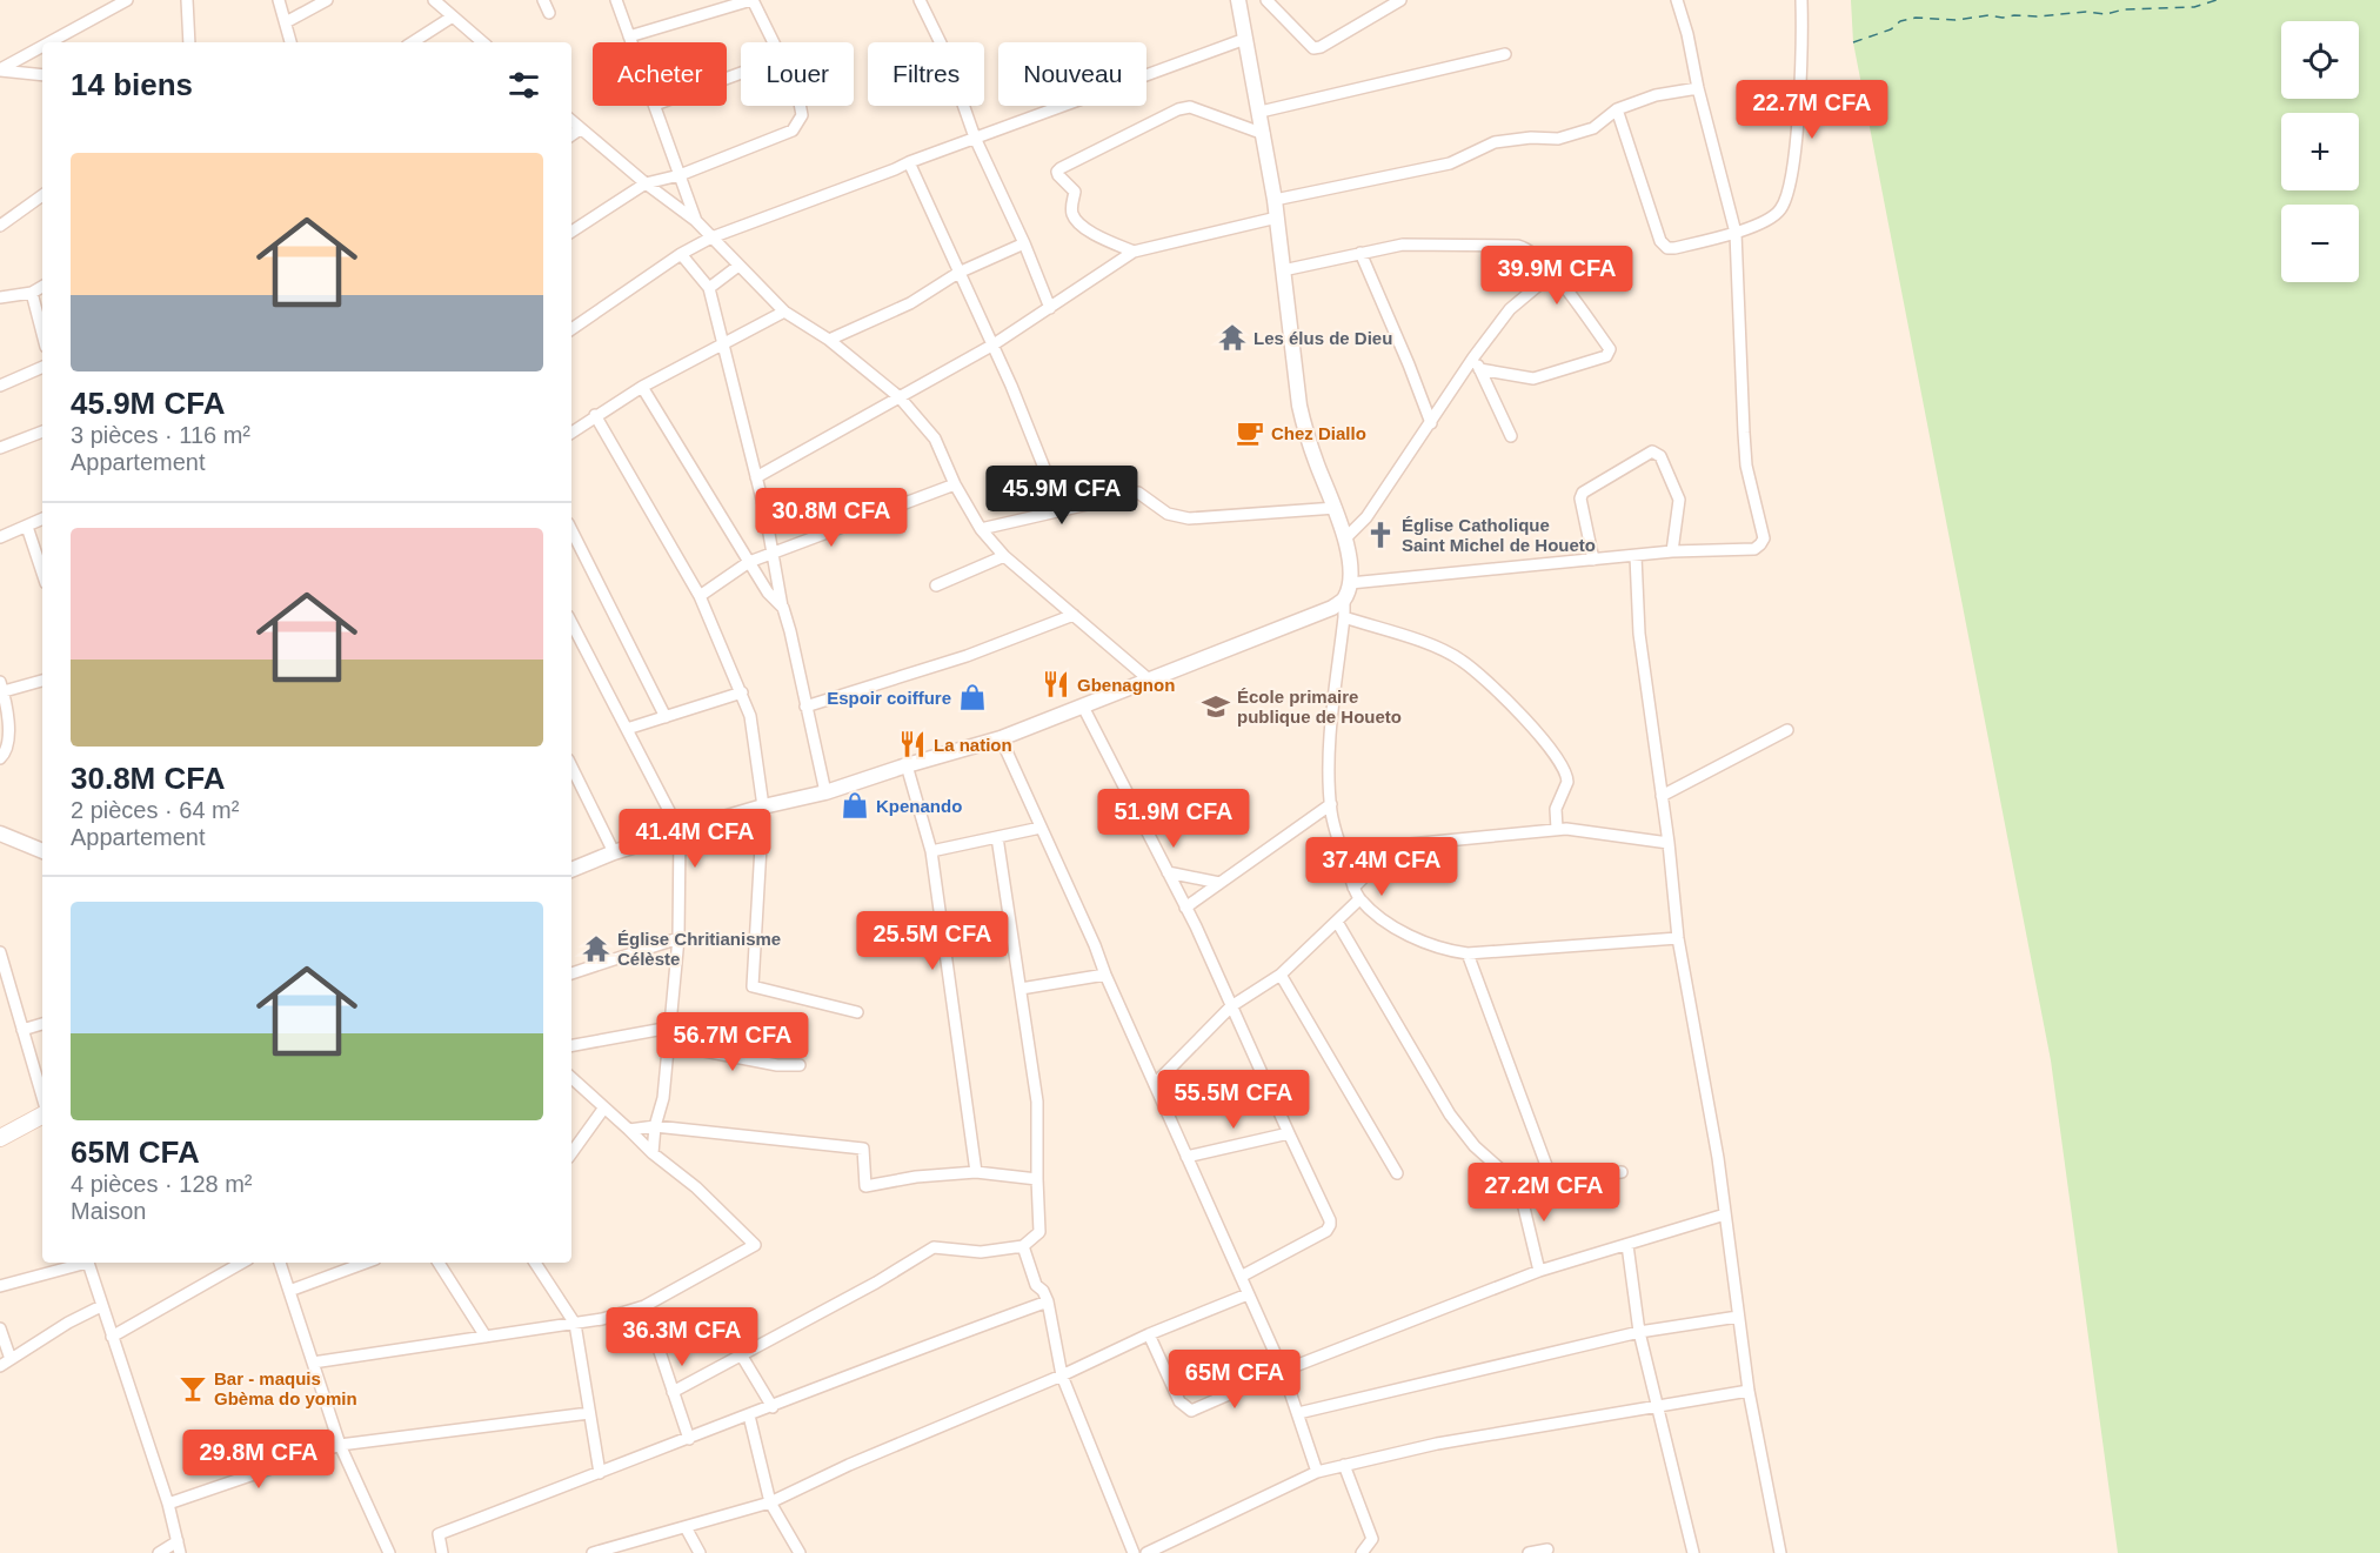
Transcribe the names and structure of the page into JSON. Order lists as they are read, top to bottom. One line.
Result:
{"places":{"temple":["Les élus de Dieu","Église Chritianisme Célèste"],"cafe":["Chez Diallo"],"church":["Église Catholique Saint Michel de Houeto"],"restaurant":["Gbenagnon","La nation"],"shop":["Espoir coiffure","Kpenando"],"school or university":["École primaire publique de Houeto"],"bar":["Bar - maquis Gbèma do yomin"]},"page":{"map_buttons":["+","−"],"chip":["Acheter","Louer","Filtres","Nouveau"],"heading":"14 biens","price":["22.7M CFA","39.9M CFA","45.9M CFA","30.8M CFA","51.9M CFA","41.4M CFA","37.4M CFA","25.5M CFA","56.7M CFA","55.5M CFA","27.2M CFA","36.3M CFA","65M CFA","29.8M CFA"],"list":[{"name":"45.9M CFA","note":"3 pièces · 116 m² · Appartement"},{"name":"30.8M CFA","note":"2 pièces · 64 m² · Appartement"},{"name":"65M CFA","note":"4 pièces · 128 m² · Maison"}]}}
